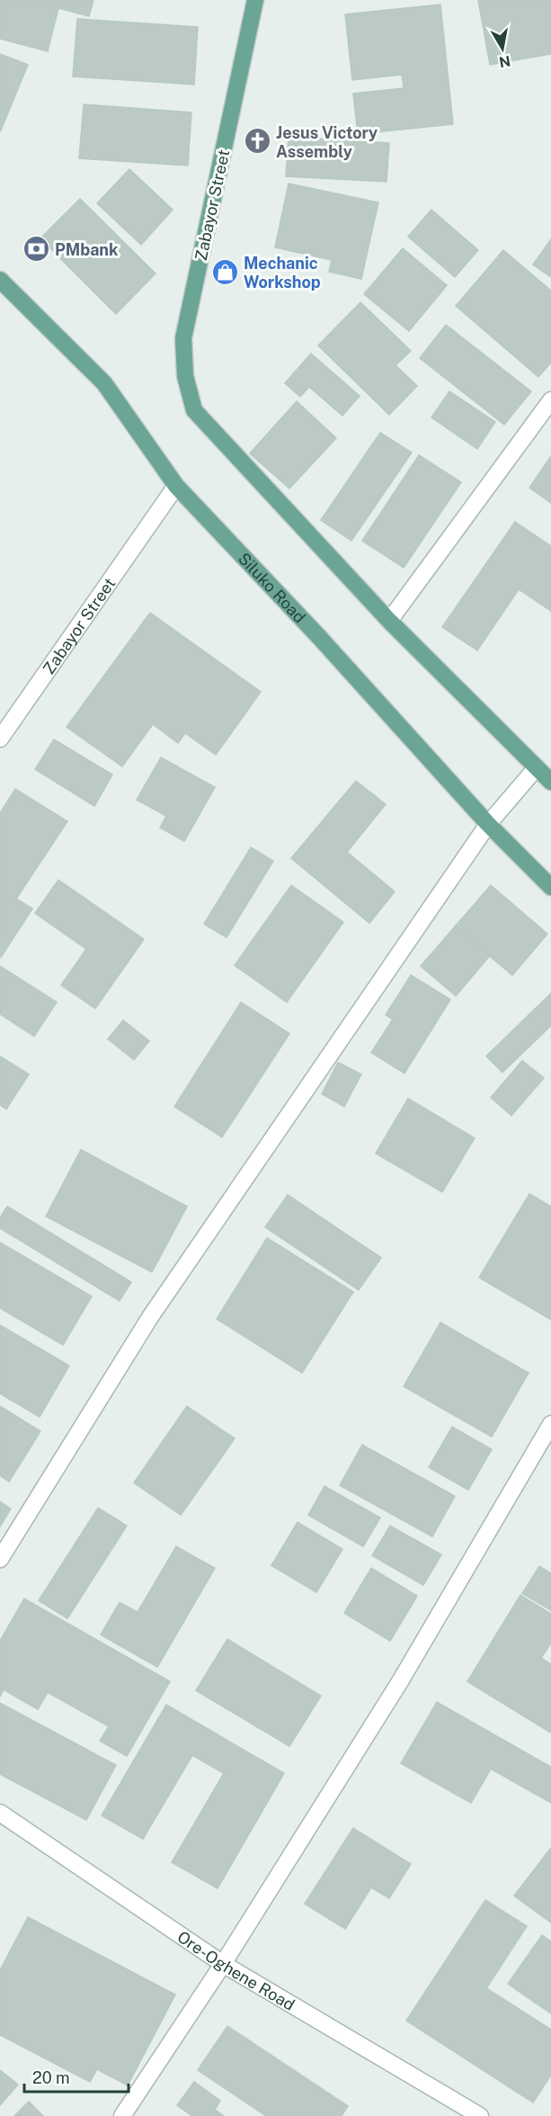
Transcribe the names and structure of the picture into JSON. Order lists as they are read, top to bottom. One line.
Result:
{"streets":{"main road":["Zabayor Street","Siluko Road"],"street":["Ore-Oghene Road"]},"crossings":[["Zabayor Street","Siluko Road"]],"places":{"church":["Jesus Victory Assembly"],"bank":["PMbank"],"shop":["Mechanic Workshop"]},"scale_bar":"20 m","north":"bottom"}
